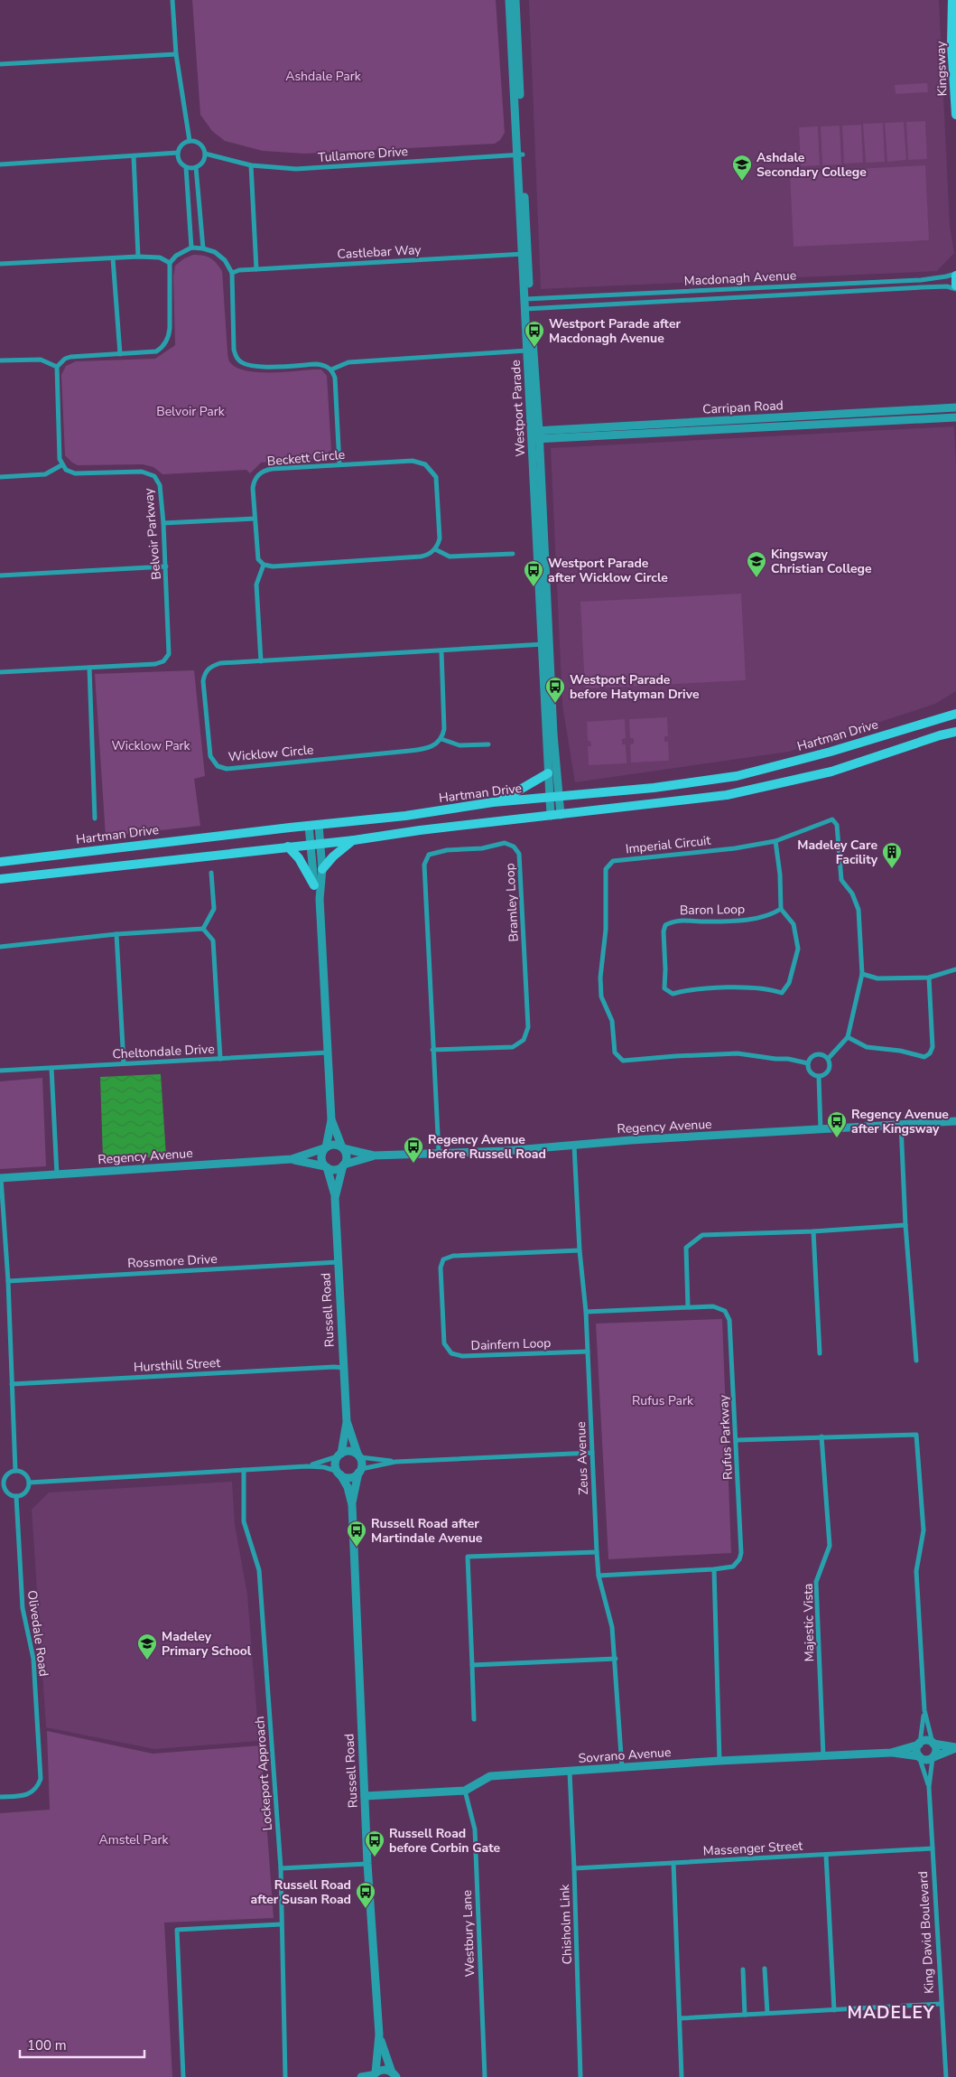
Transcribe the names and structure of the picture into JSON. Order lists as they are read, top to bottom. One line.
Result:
{"streets":{"main road":["Kingsway","Hartman Drive"],"street":["Tullamore Drive","Castlebar Way","Macdonagh Avenue","Carripan Road","Westport Parade","Beckett Circle","Belvoir Parkway","Wicklow Circle","Imperial Circuit","Bramley Loop","Baron Loop","Cheltondale Drive","Regency Avenue","Rossmore Drive","Russell Road","Dainfern Loop","Hursthill Street","Rufus Parkway","Zeus Avenue","Majestic Vista","Olivedale Road","Sovrano Avenue","Lockeport Approach","Massenger Street","Chisholm Link","King David Boulevard","Westbury Lane"]},"crossings":[["Tullamore Drive","Westport Parade"],["Castlebar Way","Westport Parade"],["Macdonagh Avenue","Westport Parade"],["Carripan Road","Westport Parade"],["Westport Parade","Hartman Drive"],["Westport Parade","Wicklow Circle"],["Bramley Loop","Regency Avenue"],["Regency Avenue","Russell Road"],["Regency Avenue","Zeus Avenue"],["Rossmore Drive","Russell Road"],["Russell Road","Hursthill Street"],["Russell Road","Sovrano Avenue"],["Dainfern Loop","Zeus Avenue"],["Rufus Parkway","Zeus Avenue"],["Zeus Avenue","Sovrano Avenue"],["Majestic Vista","Sovrano Avenue"],["Sovrano Avenue","Chisholm Link"],["Sovrano Avenue","King David Boulevard"],["Sovrano Avenue","Westbury Lane"],["Massenger Street","Chisholm Link"],["Massenger Street","King David Boulevard"]],"districts":["MADELEY"],"parks":["Ashdale Park","Belvoir Park","Wicklow Park","Rufus Park","Amstel Park"],"places":{"school or university":["Ashdale Secondary College","Kingsway Christian College","Madeley Primary School"],"bus stop":["Westport Parade after Macdonagh Avenue","Westport Parade after Wicklow Circle","Westport Parade before Hatyman Drive","Regency Avenue after Kingsway","Regency Avenue before Russell Road","Russell Road after Martindale Avenue","Russell Road before Corbin Gate","Russell Road after Susan Road"],"building":["Madeley Care Facility"]},"scale_bar":"100 m"}
